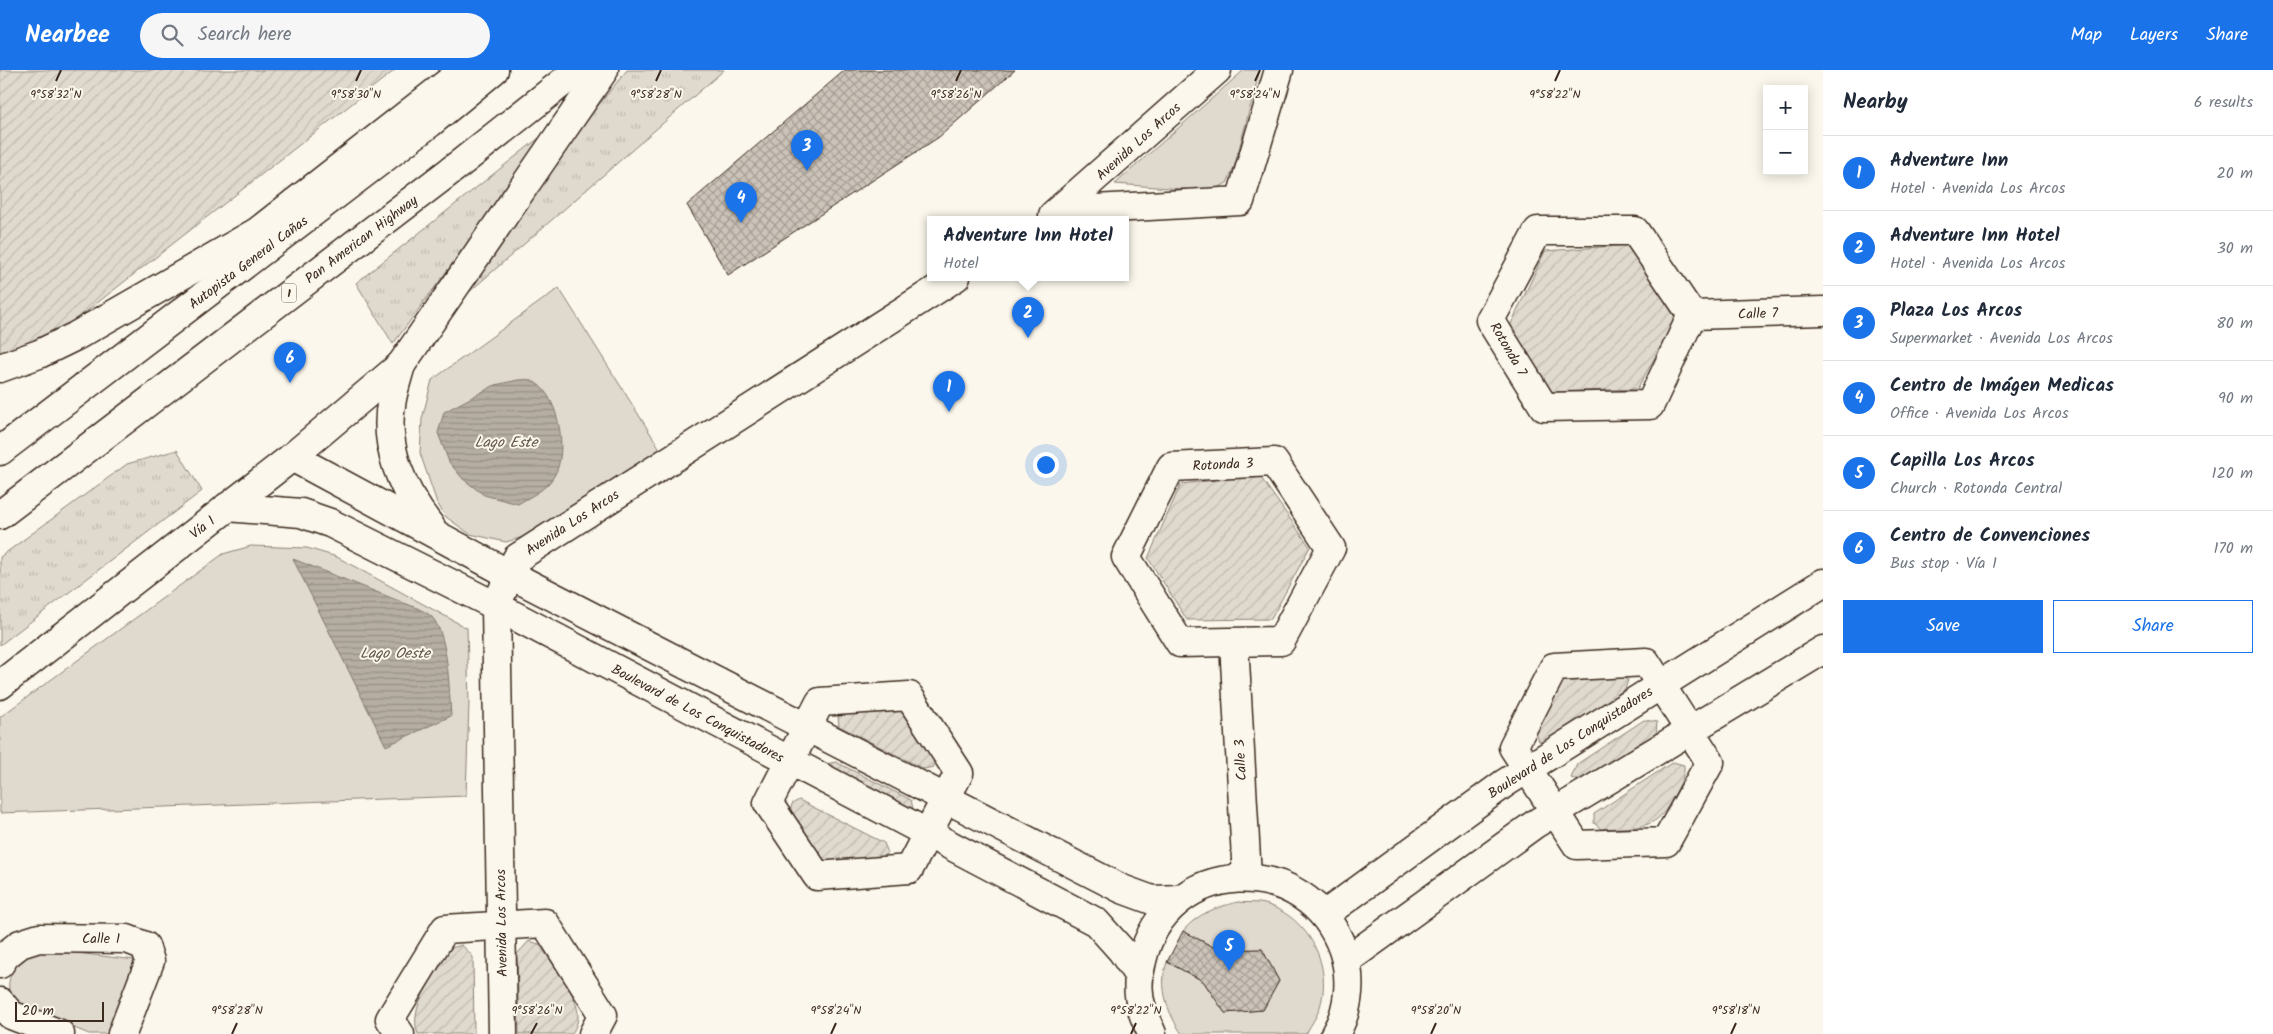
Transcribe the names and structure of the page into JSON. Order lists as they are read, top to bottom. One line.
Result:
{"streets":{"main road":["Avenida Los Arcos","Pan American Highway","Autopista General Cañas","1","Calle 7","Rotonda 7","Rotonda 3","Vía 1","Boulevard de Los Conquistadores","Calle 3","Calle 1"]},"crossings":[["Avenida Los Arcos","Boulevard de Los Conquistadores"],["Calle 7","Rotonda 7"],["Rotonda 3","Calle 3"],["Vía 1","Boulevard de Los Conquistadores"]],"water":["Lago Este","Lago Oeste"],"scale_bar":"20 m","page":{"header":"Nearbee","search":"Search here","nav":["Map","Layers","Share"],"heading":["Nearby","6 results"],"map_buttons":["+","−"],"pins":["3","4","2","6","1","5"],"list":[{"mark":"1","name":"Adventure Inn","note":"Hotel · Avenida Los Arcos","value":"20 m"},{"mark":"2","name":"Adventure Inn Hotel","note":"Hotel · Avenida Los Arcos","value":"30 m"},{"mark":"3","name":"Plaza Los Arcos","note":"Supermarket · Avenida Los Arcos","value":"80 m"},{"mark":"4","name":"Centro de Imágen Medicas","note":"Office · Avenida Los Arcos","value":"90 m"},{"mark":"5","name":"Capilla Los Arcos","note":"Church · Rotonda Central","value":"120 m"},{"mark":"6","name":"Centro de Convenciones","note":"Bus stop · Vía 1","value":"170 m"}],"popup":["Adventure Inn Hotel","Hotel"],"buttons":["Save","Share"],"scale":"20 m"},"coordinates":["9°58'32\"N","9°58'30\"N","9°58'28\"N","9°58'26\"N","9°58'24\"N","9°58'22\"N","9°58'20\"N","9°58'18\"N"]}
